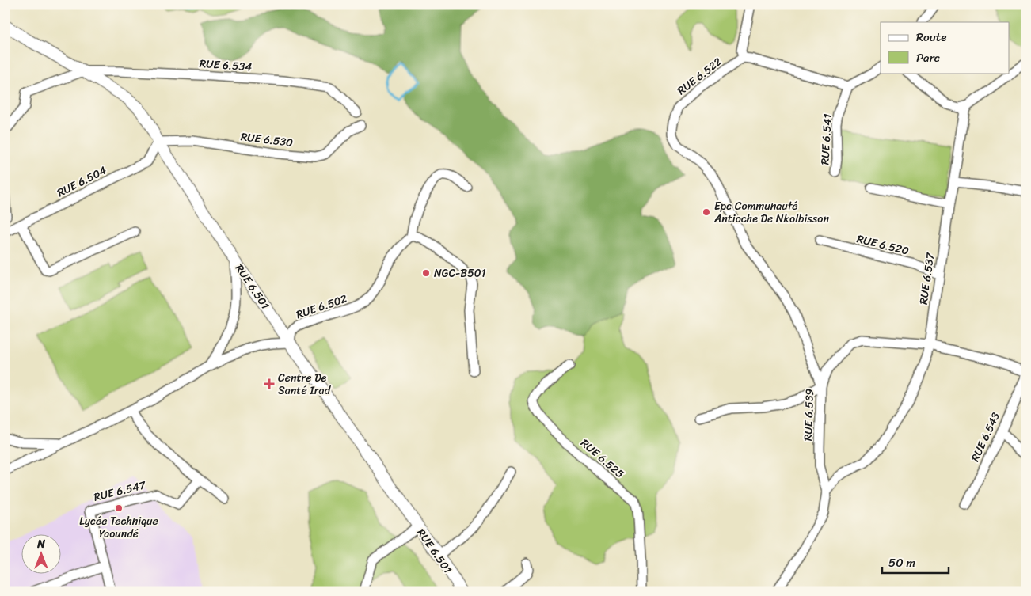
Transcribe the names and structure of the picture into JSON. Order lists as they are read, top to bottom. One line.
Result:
{"streets":{"street":["RUE 6.534","RUE 6.522","RUE 6.530","RUE 6.541","RUE 6.504","RUE 6.520","RUE 6.537","RUE 6.501","RUE 6.502","RUE 6.539","RUE 6.543","RUE 6.525","RUE 6.547"]},"crossings":[["RUE 6.534","RUE 6.501"],["RUE 6.522","RUE 6.539"],["RUE 6.530","RUE 6.504"],["RUE 6.530","RUE 6.501"],["RUE 6.504","RUE 6.501"],["RUE 6.520","RUE 6.537"],["RUE 6.537","RUE 6.539"],["RUE 6.501","RUE 6.502"]],"places":{"other":["Epc Communauté Antioche De Nkolbisson","NGC-B501","Lycée Technique Yaoundé"],"health":["Centre De Santé Irad"]},"legend":["Route","Parc"],"scale_bar":"50 m","north":"top"}
